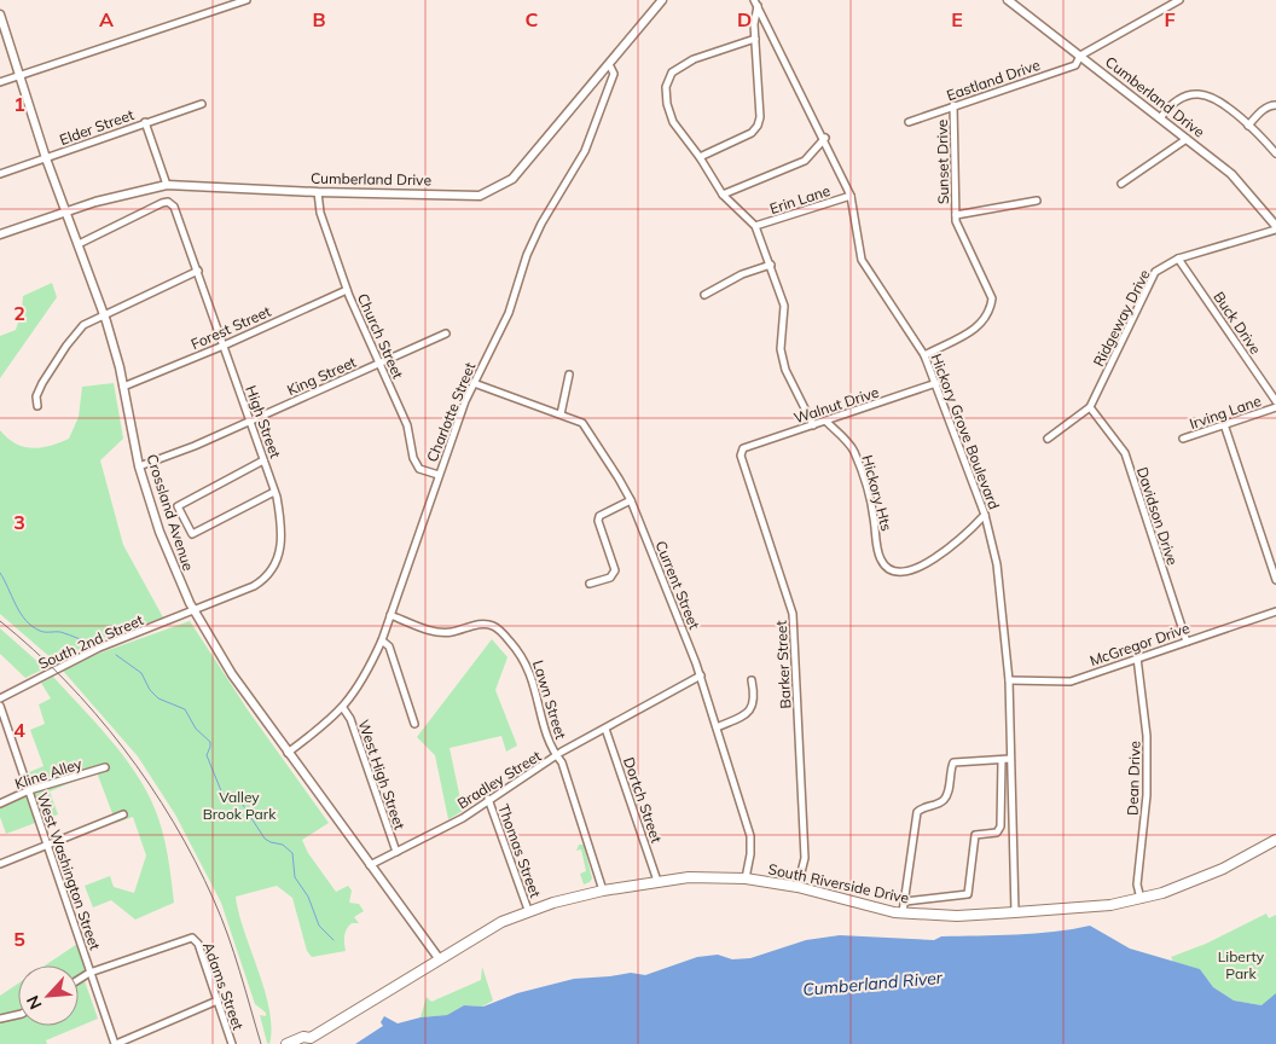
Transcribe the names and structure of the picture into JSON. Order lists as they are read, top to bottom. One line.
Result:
{"streets":{"highway":["South Riverside Drive"],"main road":["Cumberland Drive","Crossland Avenue"],"street":["Eastland Drive","Elder Street","Sunset Drive","Erin Lane","Ridgeway Drive","Buck Drive","Forest Street","Church Street","King Street","Walnut Drive","Charlotte Street","Irving Lane","High Street","Hickory Grove Boulevard","Hickory Hts","Davidson Drive","Current Street","South 2nd Street","McGregor Drive","Barker Street","Lawn Street","Kline Alley","West High Street","Dean Drive","Bradley Street","Dortch Street","Thomas Street","West Washington Street","Adams Street"]},"crossings":[["Eastland Drive","Cumberland Drive"],["Eastland Drive","Sunset Drive"],["Cumberland Drive","Ridgeway Drive"],["Cumberland Drive","Church Street"],["Cumberland Drive","Charlotte Street"],["Cumberland Drive","Crossland Avenue"],["Elder Street","Crossland Avenue"],["Sunset Drive","Hickory Grove Boulevard"],["Erin Lane","Hickory Grove Boulevard"],["Ridgeway Drive","Buck Drive"],["Ridgeway Drive","Davidson Drive"],["Forest Street","Church Street"],["Forest Street","High Street"],["Forest Street","Crossland Avenue"],["Church Street","King Street"],["Church Street","Charlotte Street"],["King Street","High Street"],["King Street","Crossland Avenue"],["Walnut Drive","Hickory Grove Boulevard"],["Walnut Drive","Hickory Hts"],["Walnut Drive","Barker Street"],["Charlotte Street","Crossland Avenue"],["Charlotte Street","Current Street"],["Charlotte Street","Lawn Street"],["Charlotte Street","West High Street"],["High Street","Crossland Avenue"],["High Street","South 2nd Street"],["Hickory Grove Boulevard","Hickory Hts"],["Hickory Grove Boulevard","McGregor Drive"],["Hickory Grove Boulevard","South Riverside Drive"],["Crossland Avenue","South 2nd Street"],["Crossland Avenue","Bradley Street"],["Crossland Avenue","South Riverside Drive"],["Davidson Drive","McGregor Drive"],["Current Street","Bradley Street"],["Current Street","South Riverside Drive"],["McGregor Drive","Dean Drive"],["Barker Street","South Riverside Drive"],["Lawn Street","Bradley Street"],["Lawn Street","South Riverside Drive"],["Kline Alley","West Washington Street"],["West High Street","Bradley Street"],["Dean Drive","South Riverside Drive"],["Bradley Street","Dortch Street"],["Bradley Street","Thomas Street"],["Dortch Street","South Riverside Drive"],["Thomas Street","South Riverside Drive"],["West Washington Street","Adams Street"]],"water":["Cumberland River"],"parks":["Valley Brook Park","Liberty Park"],"north":"bottom left","grid":{"columns":["A","B","C","D","E","F"],"rows":["1","2","3","4","5"]}}
